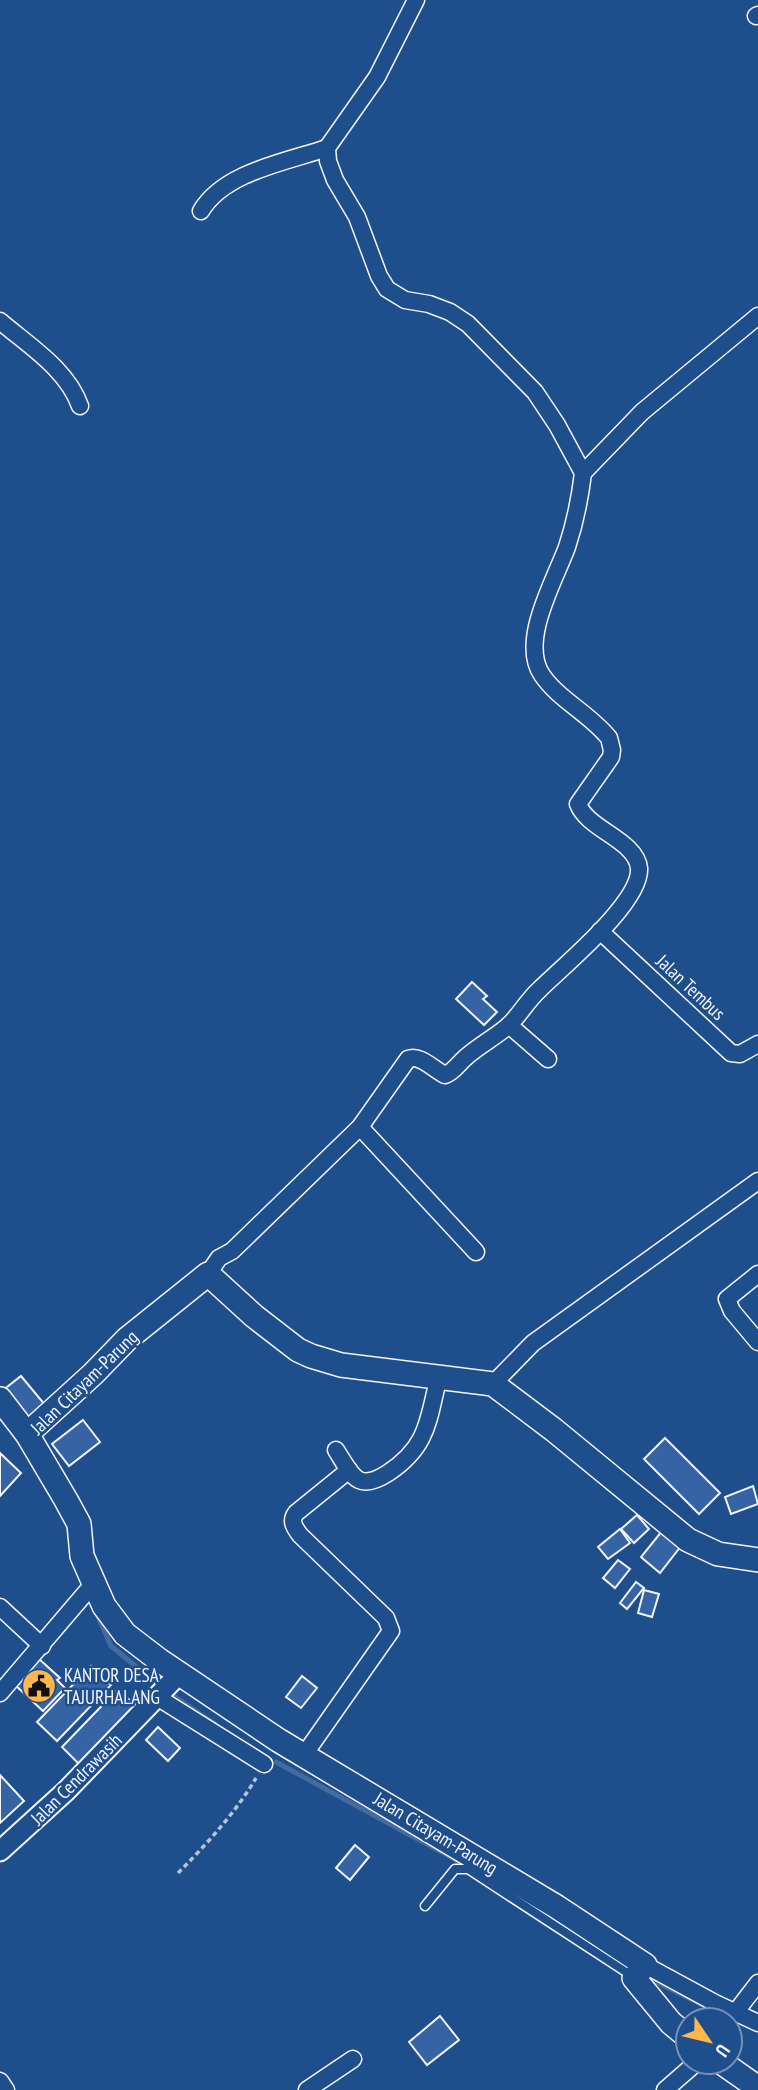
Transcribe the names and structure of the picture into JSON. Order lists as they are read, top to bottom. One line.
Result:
{"streets":{"main road":["Jalan Citayam-Parung"],"street":["Jalan Tembus","Jalan Cendrawasih"]},"crossings":[["Jalan Citayam-Parung","Jalan Cendrawasih"]],"places":{"public building":["KANTOR DESA TAJURHALANG"]},"north":"bottom right"}
